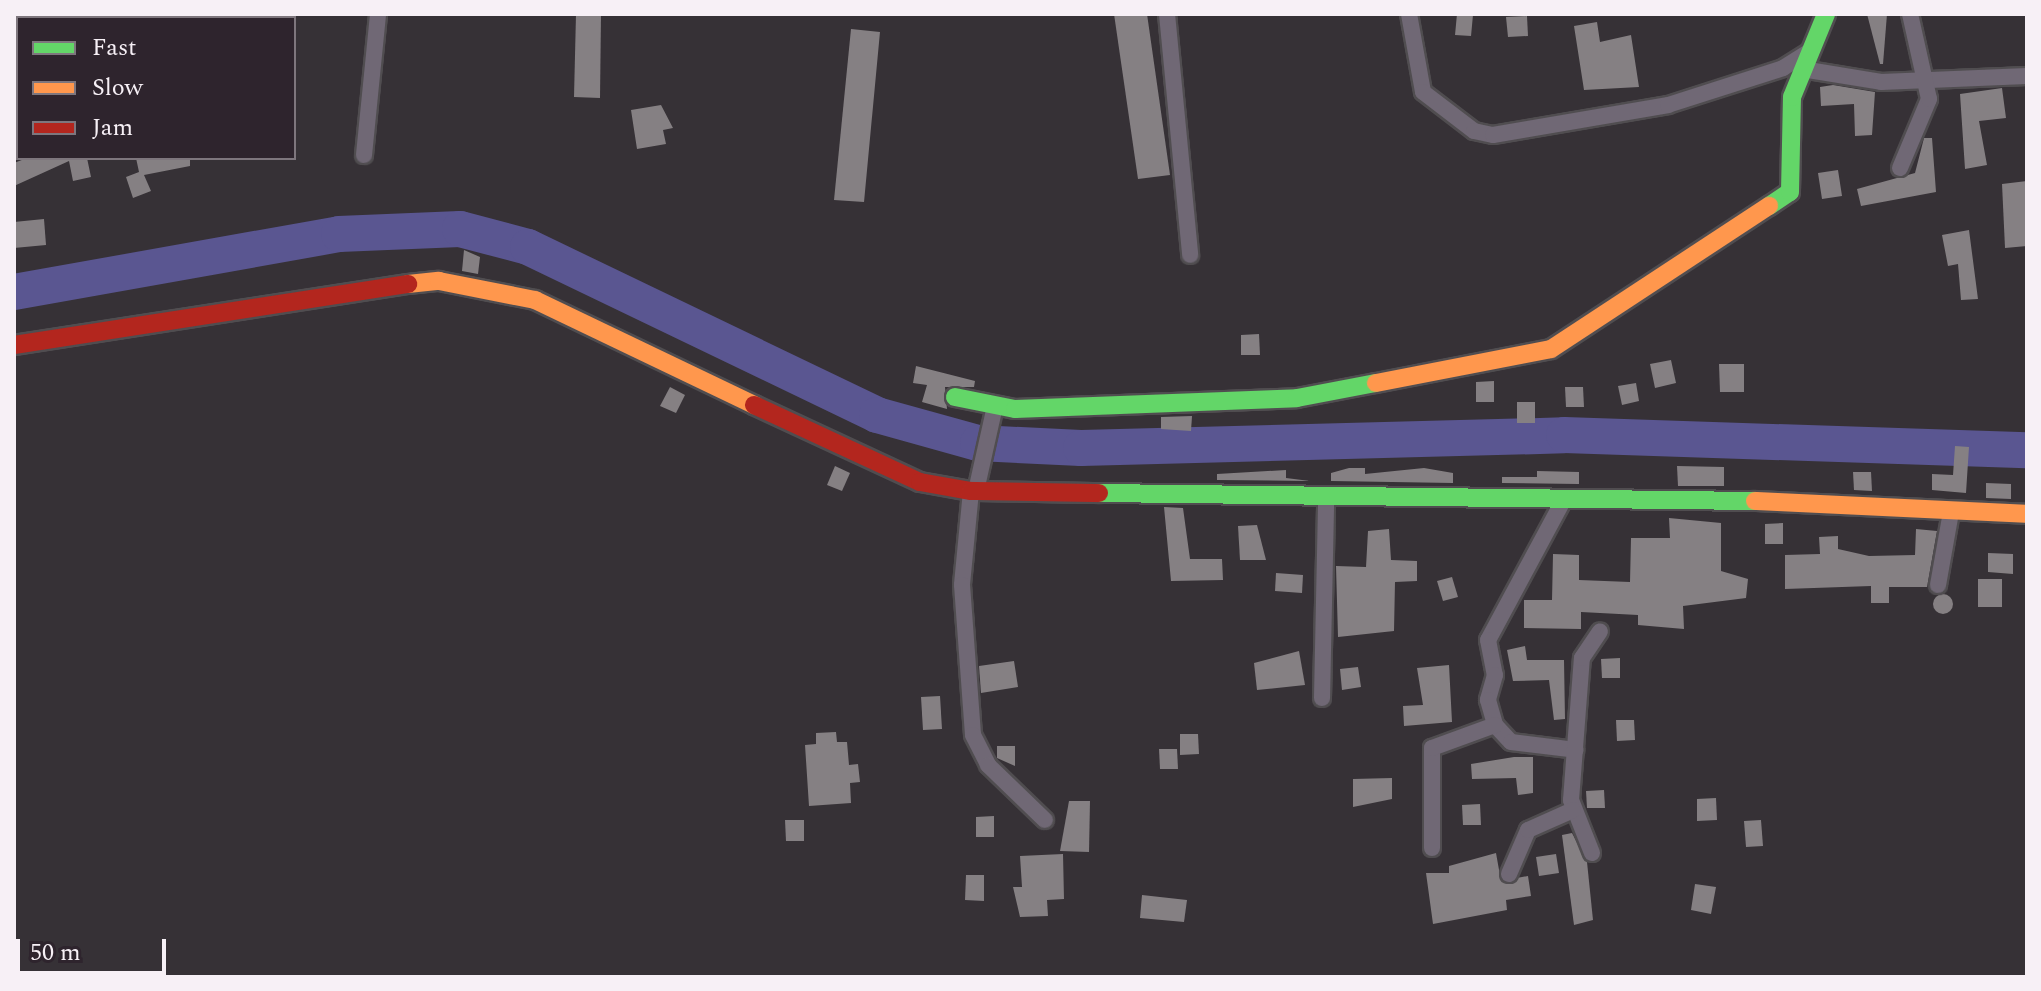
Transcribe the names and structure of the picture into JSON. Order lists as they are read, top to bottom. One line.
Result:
{"legend":["Fast","Slow","Jam"],"scale_bar":"50 m"}
